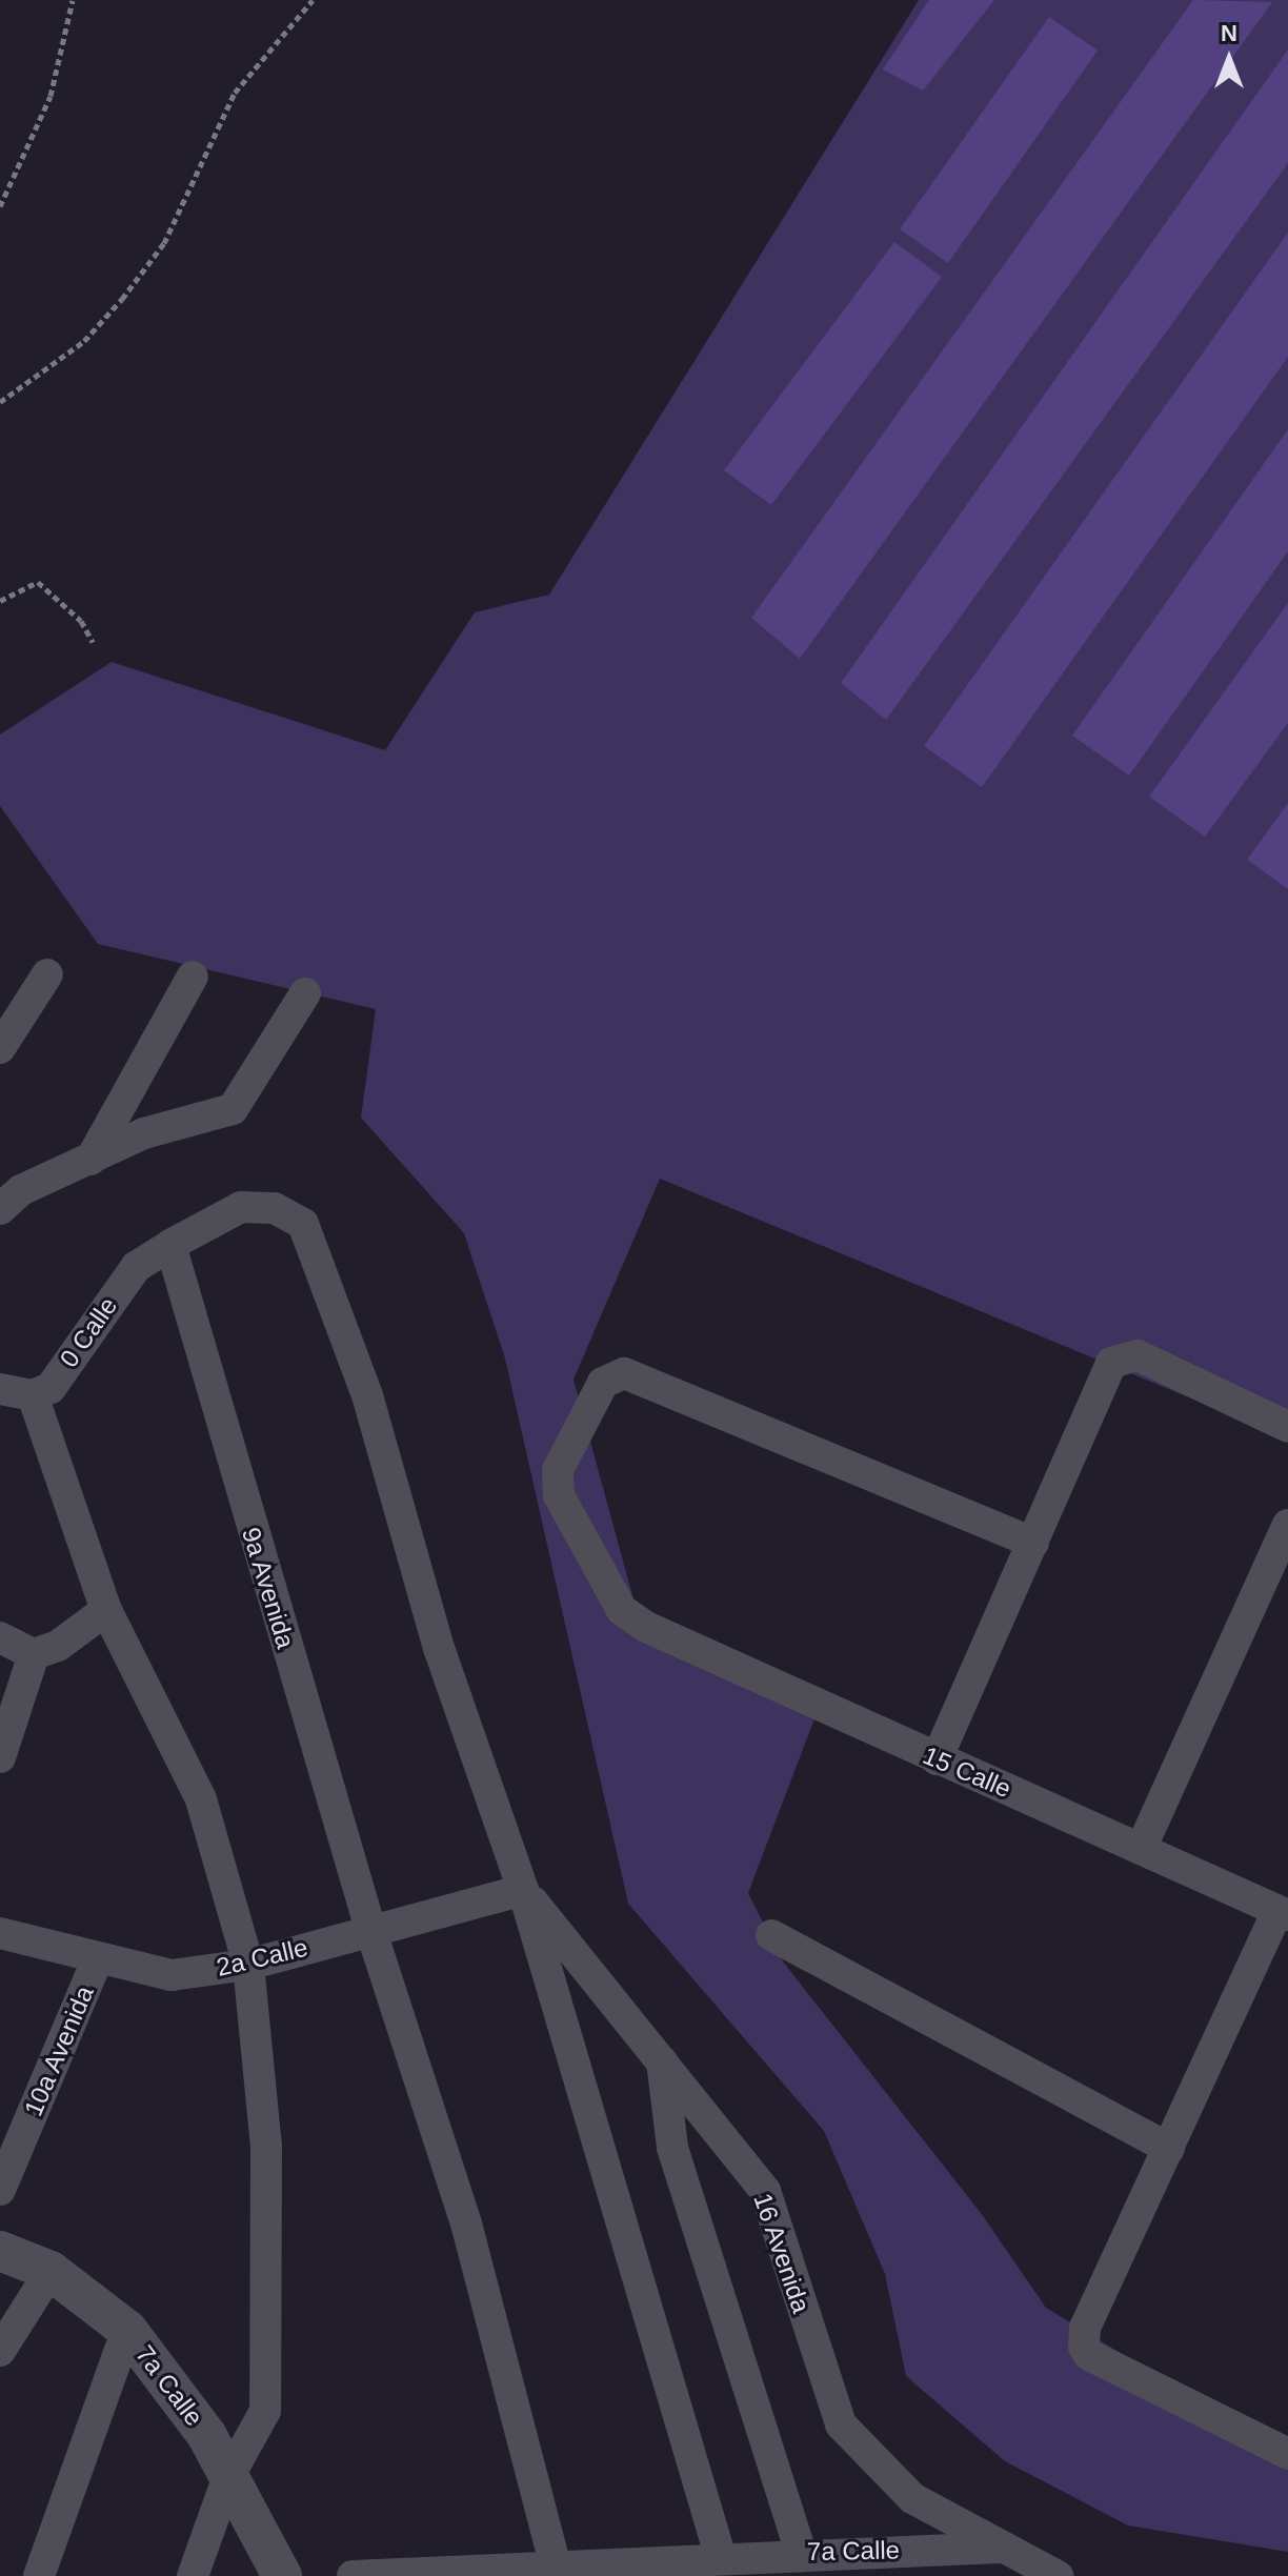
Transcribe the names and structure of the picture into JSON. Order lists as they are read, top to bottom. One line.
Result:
{"streets":{"street":["0 Calle","9a Avenida","15 Calle","2a Calle","10a Avenida","16 Avenida","7a Calle"]},"crossings":[["0 Calle","9a Avenida"],["0 Calle","2a Calle"],["0 Calle","16 Avenida"],["0 Calle","7a Calle"],["9a Avenida","2a Calle"],["9a Avenida","7a Calle"],["2a Calle","10a Avenida"],["2a Calle","16 Avenida"],["16 Avenida","7a Calle"]],"north":"top"}
